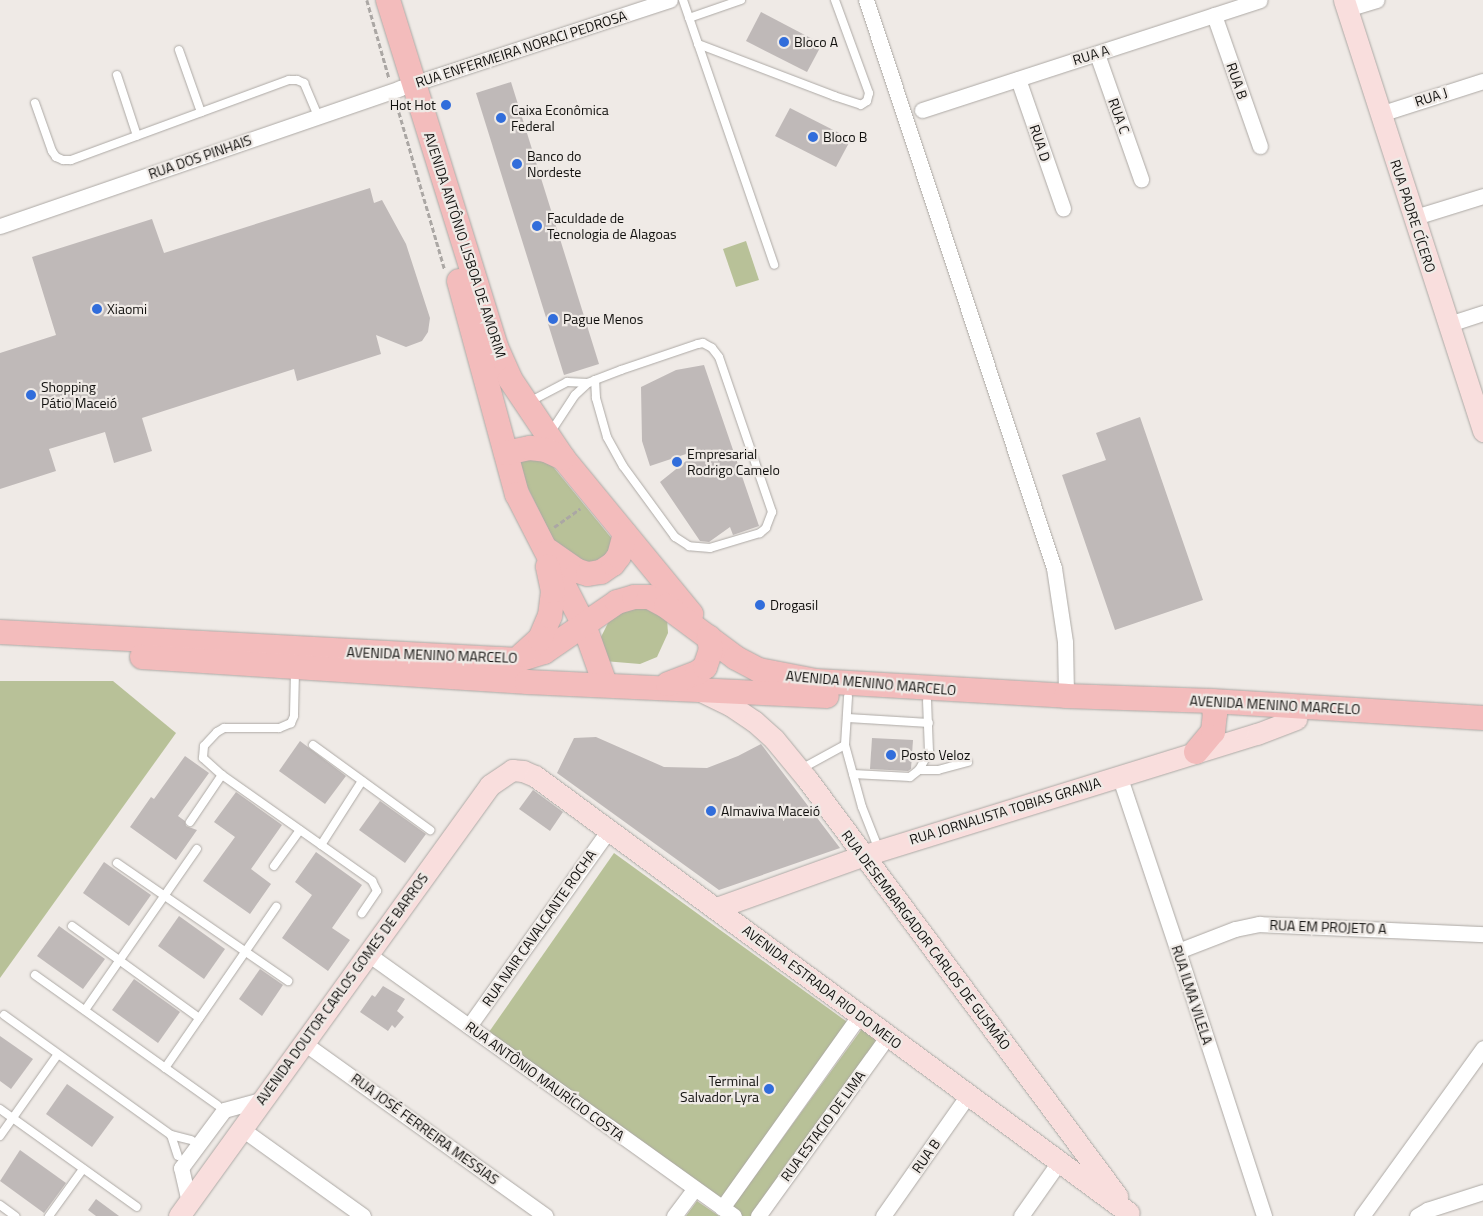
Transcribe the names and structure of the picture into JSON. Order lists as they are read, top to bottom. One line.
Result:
{"streets":{"main road":["AVENIDA ANTÔNIO LISBOA DE AMORIM","AVENIDA MENINO MARCELO"],"street":["RUA ENFERMEIRA NORACI PEDROSA","RUA A","RUA B","RUA J","RUA C","RUA D","RUA DOS PINHAIS","RUA PADRE CÍCERO","RUA JORNALISTA TOBIAS GRANJA","RUA EM PROJETO A","RUA NAIR CAVALCANTE ROCHA","RUA DESEMBARGADOR CARLOS DE GUSMÃO","AVENIDA ESTRADA RIO DO MEIO","AVENIDA DOUTOR CARLOS GOMES DE BARROS","RUA ILMA VILELA","RUA ANTÔNIO MAURÍCIO COSTA","RUA ESTACIO DE LIMA","RUA JOSÉ FERREIRA MESSIAS"]},"crossings":[["RUA ENFERMEIRA NORACI PEDROSA","RUA DOS PINHAIS"],["RUA ENFERMEIRA NORACI PEDROSA","AVENIDA ANTÔNIO LISBOA DE AMORIM"],["RUA A","RUA B"],["RUA A","RUA C"],["RUA A","RUA D"],["RUA B","AVENIDA ESTRADA RIO DO MEIO"],["RUA J","RUA PADRE CÍCERO"],["RUA DOS PINHAIS","AVENIDA ANTÔNIO LISBOA DE AMORIM"],["AVENIDA ANTÔNIO LISBOA DE AMORIM","AVENIDA MENINO MARCELO"],["AVENIDA MENINO MARCELO","RUA JORNALISTA TOBIAS GRANJA"],["AVENIDA MENINO MARCELO","RUA DESEMBARGADOR CARLOS DE GUSMÃO"],["RUA JORNALISTA TOBIAS GRANJA","RUA DESEMBARGADOR CARLOS DE GUSMÃO"],["RUA JORNALISTA TOBIAS GRANJA","AVENIDA ESTRADA RIO DO MEIO"],["RUA JORNALISTA TOBIAS GRANJA","RUA ILMA VILELA"],["RUA EM PROJETO A","RUA ILMA VILELA"],["RUA NAIR CAVALCANTE ROCHA","AVENIDA ESTRADA RIO DO MEIO"],["RUA NAIR CAVALCANTE ROCHA","RUA ANTÔNIO MAURÍCIO COSTA"],["RUA DESEMBARGADOR CARLOS DE GUSMÃO","AVENIDA ESTRADA RIO DO MEIO"],["AVENIDA ESTRADA RIO DO MEIO","AVENIDA DOUTOR CARLOS GOMES DE BARROS"],["AVENIDA ESTRADA RIO DO MEIO","RUA ESTACIO DE LIMA"],["AVENIDA DOUTOR CARLOS GOMES DE BARROS","RUA ANTÔNIO MAURÍCIO COSTA"],["AVENIDA DOUTOR CARLOS GOMES DE BARROS","RUA JOSÉ FERREIRA MESSIAS"]],"places":["Bloco A","Hot Hot","Caixa Econômica Federal","Bloco B","Banco do Nordeste","Faculdade de Tecnologia de Alagoas","Xiaomi","Pague Menos","Shopping Pátio Maceió","Empresarial Rodrigo Camelo","Drogasil","Posto Veloz","Almaviva Maceió","Terminal Salvador Lyra"]}
